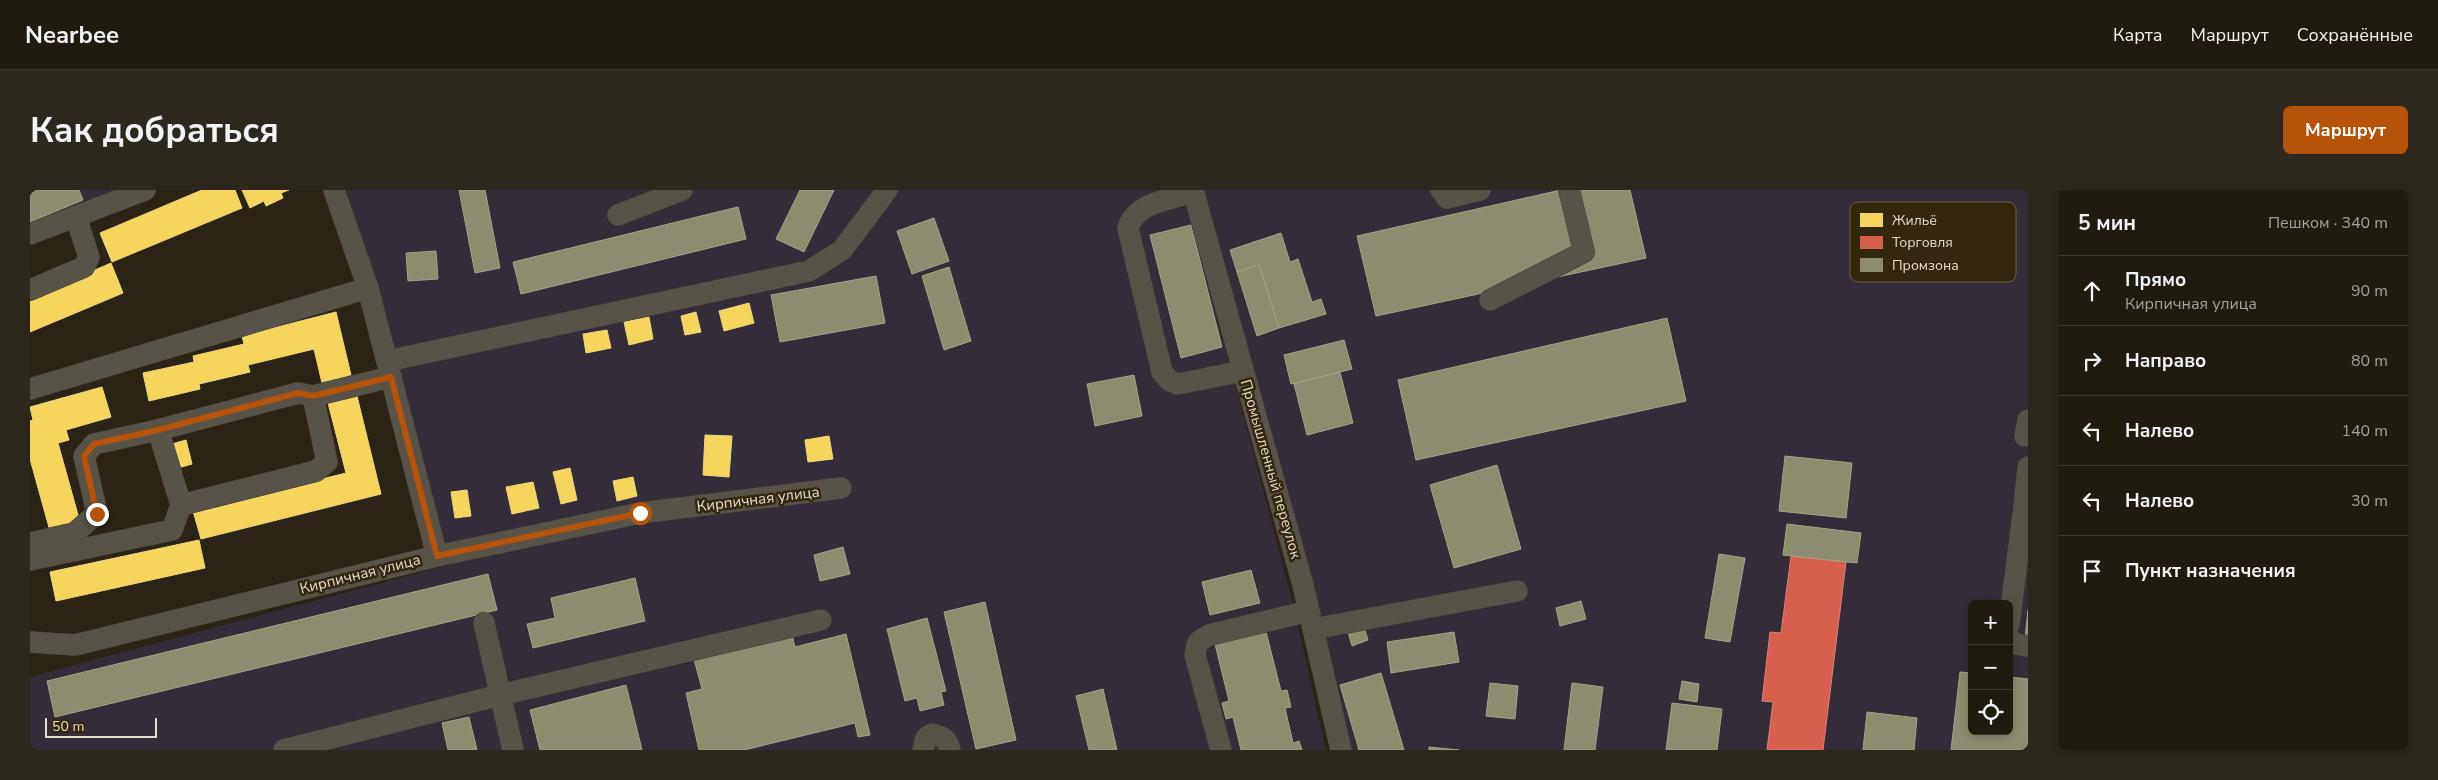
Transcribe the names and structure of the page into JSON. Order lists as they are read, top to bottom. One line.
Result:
{"streets":{"street":["Промышленный переулок","Кирпичная улица"]},"legend":["Жильё","Торговля","Промзона"],"scale_bar":"50 m","page":{"header":"Nearbee","nav":["Карта","Маршрут","Сохранённые"],"buttons":"Маршрут","title":"Как добраться","heading":["5 мин","Пешком · 340 m"],"list":[["Прямо","Кирпичная улица","90 m"],["Направо","80 m"],["Налево","140 m"],["Налево","30 m"],"Пункт назначения"],"map_buttons":["+","−"],"scale":"50 m"}}
